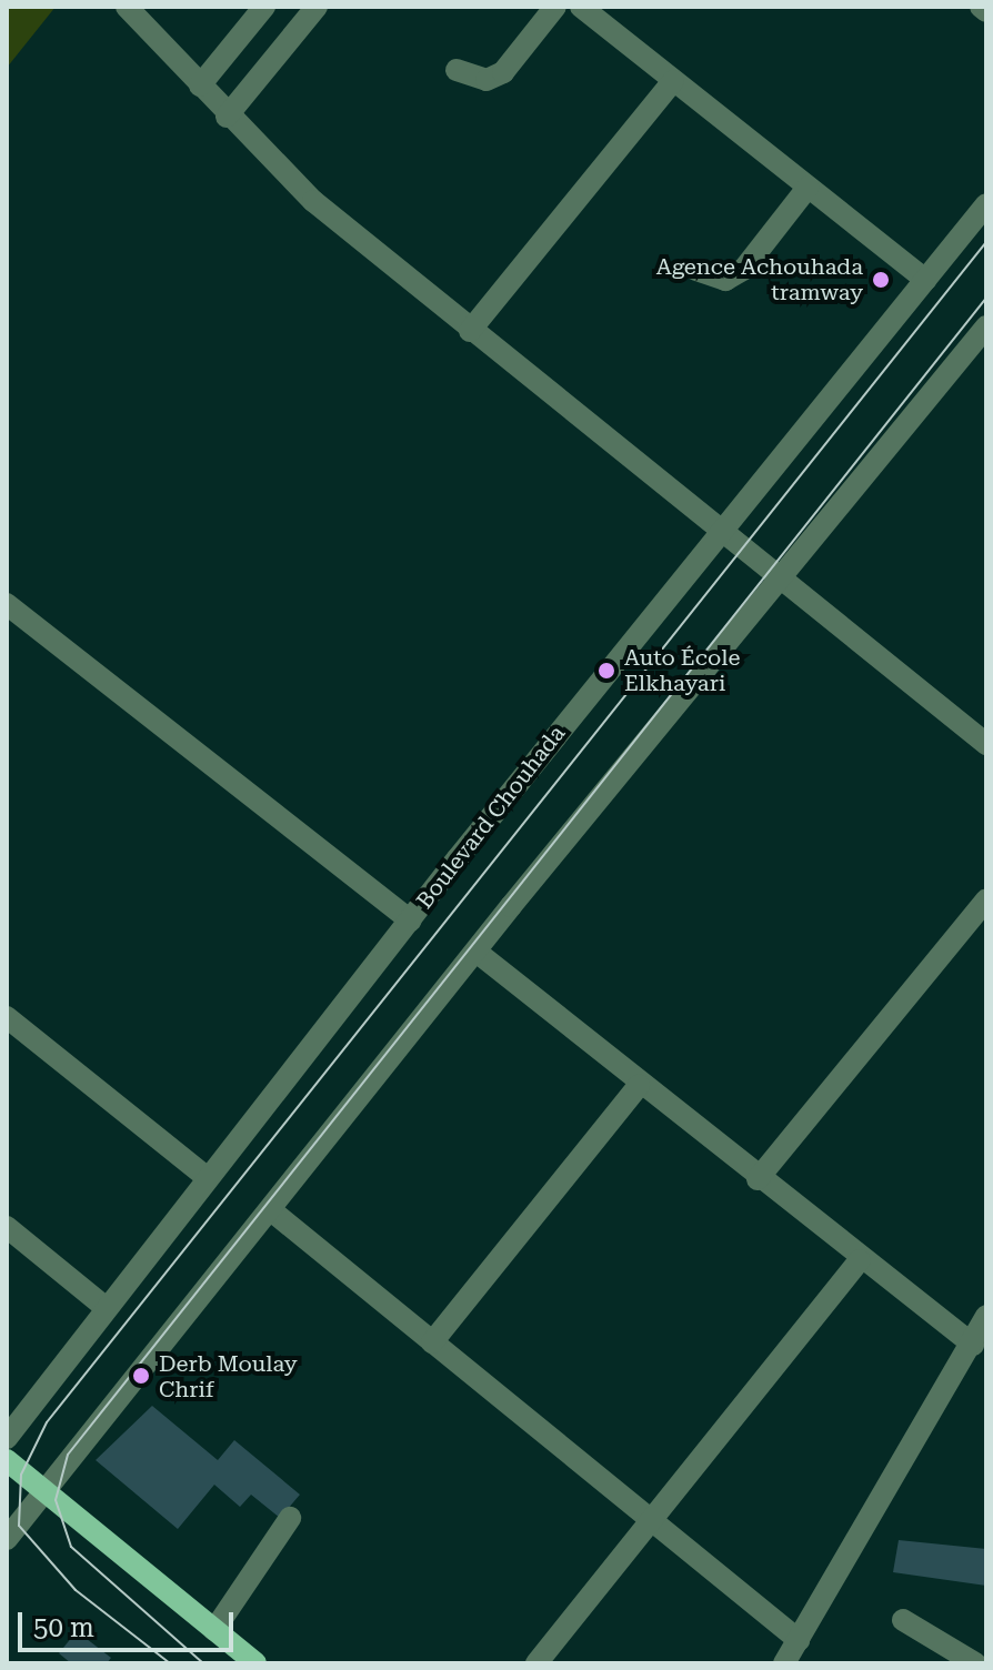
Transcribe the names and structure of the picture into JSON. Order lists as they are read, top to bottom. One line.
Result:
{"streets":{"street":["Boulevard Chouhada"]},"places":["Agence Achouhada tramway","Auto École Elkhayari","Derb Moulay Chrif"],"scale_bar":"50 m"}
